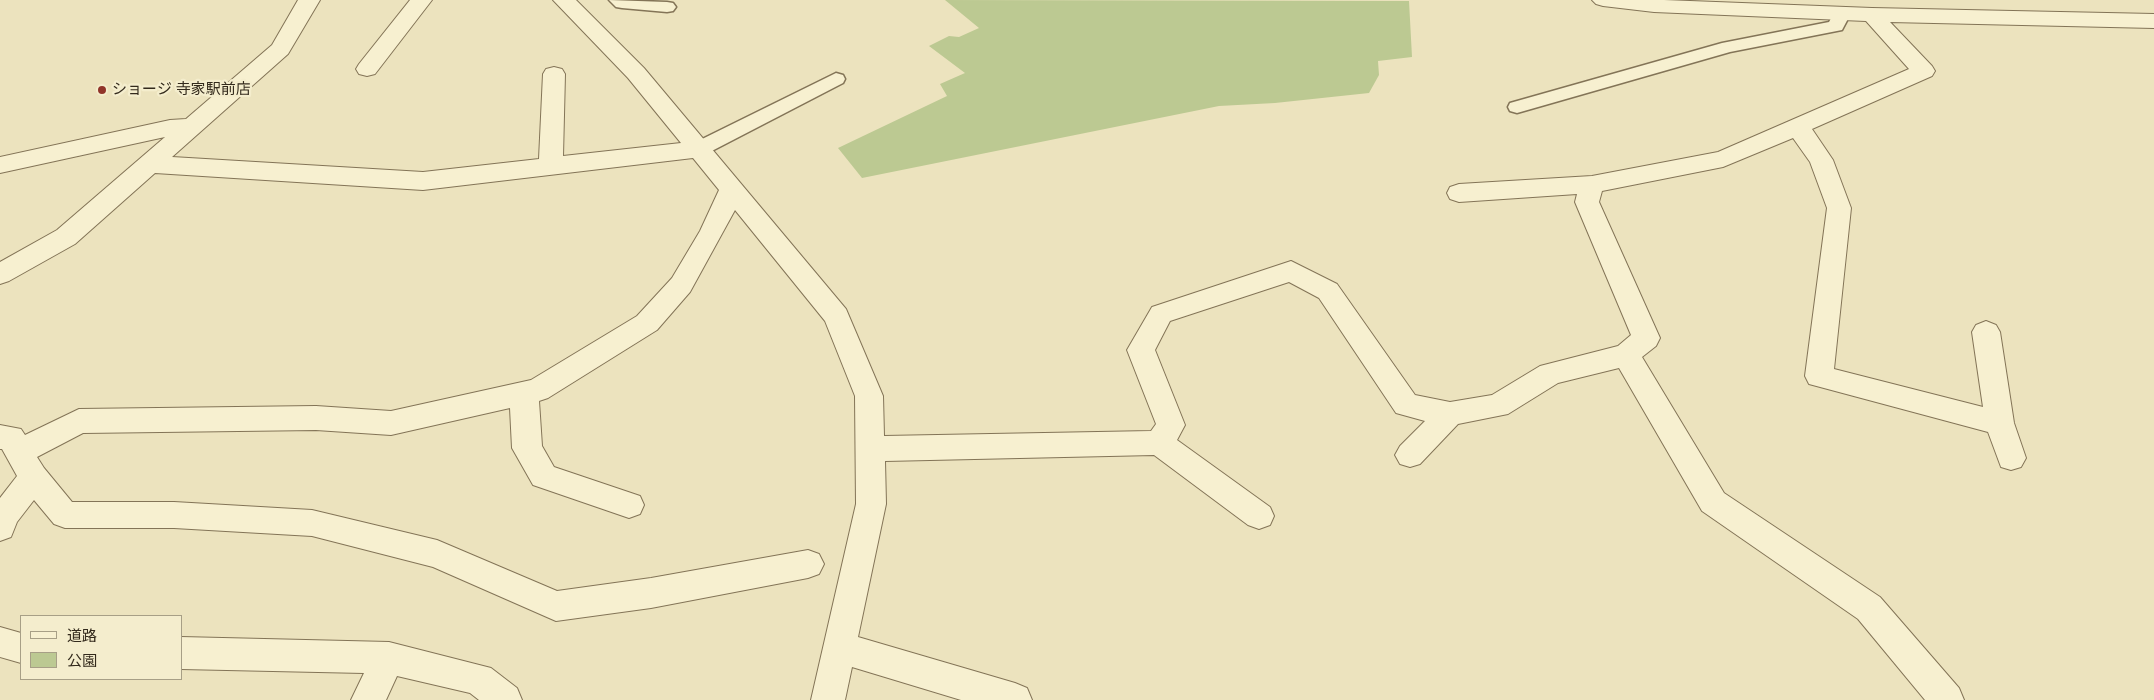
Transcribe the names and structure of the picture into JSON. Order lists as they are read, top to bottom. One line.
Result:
{"places":["ショージ 寺家駅前店"],"legend":["道路","公園"]}
